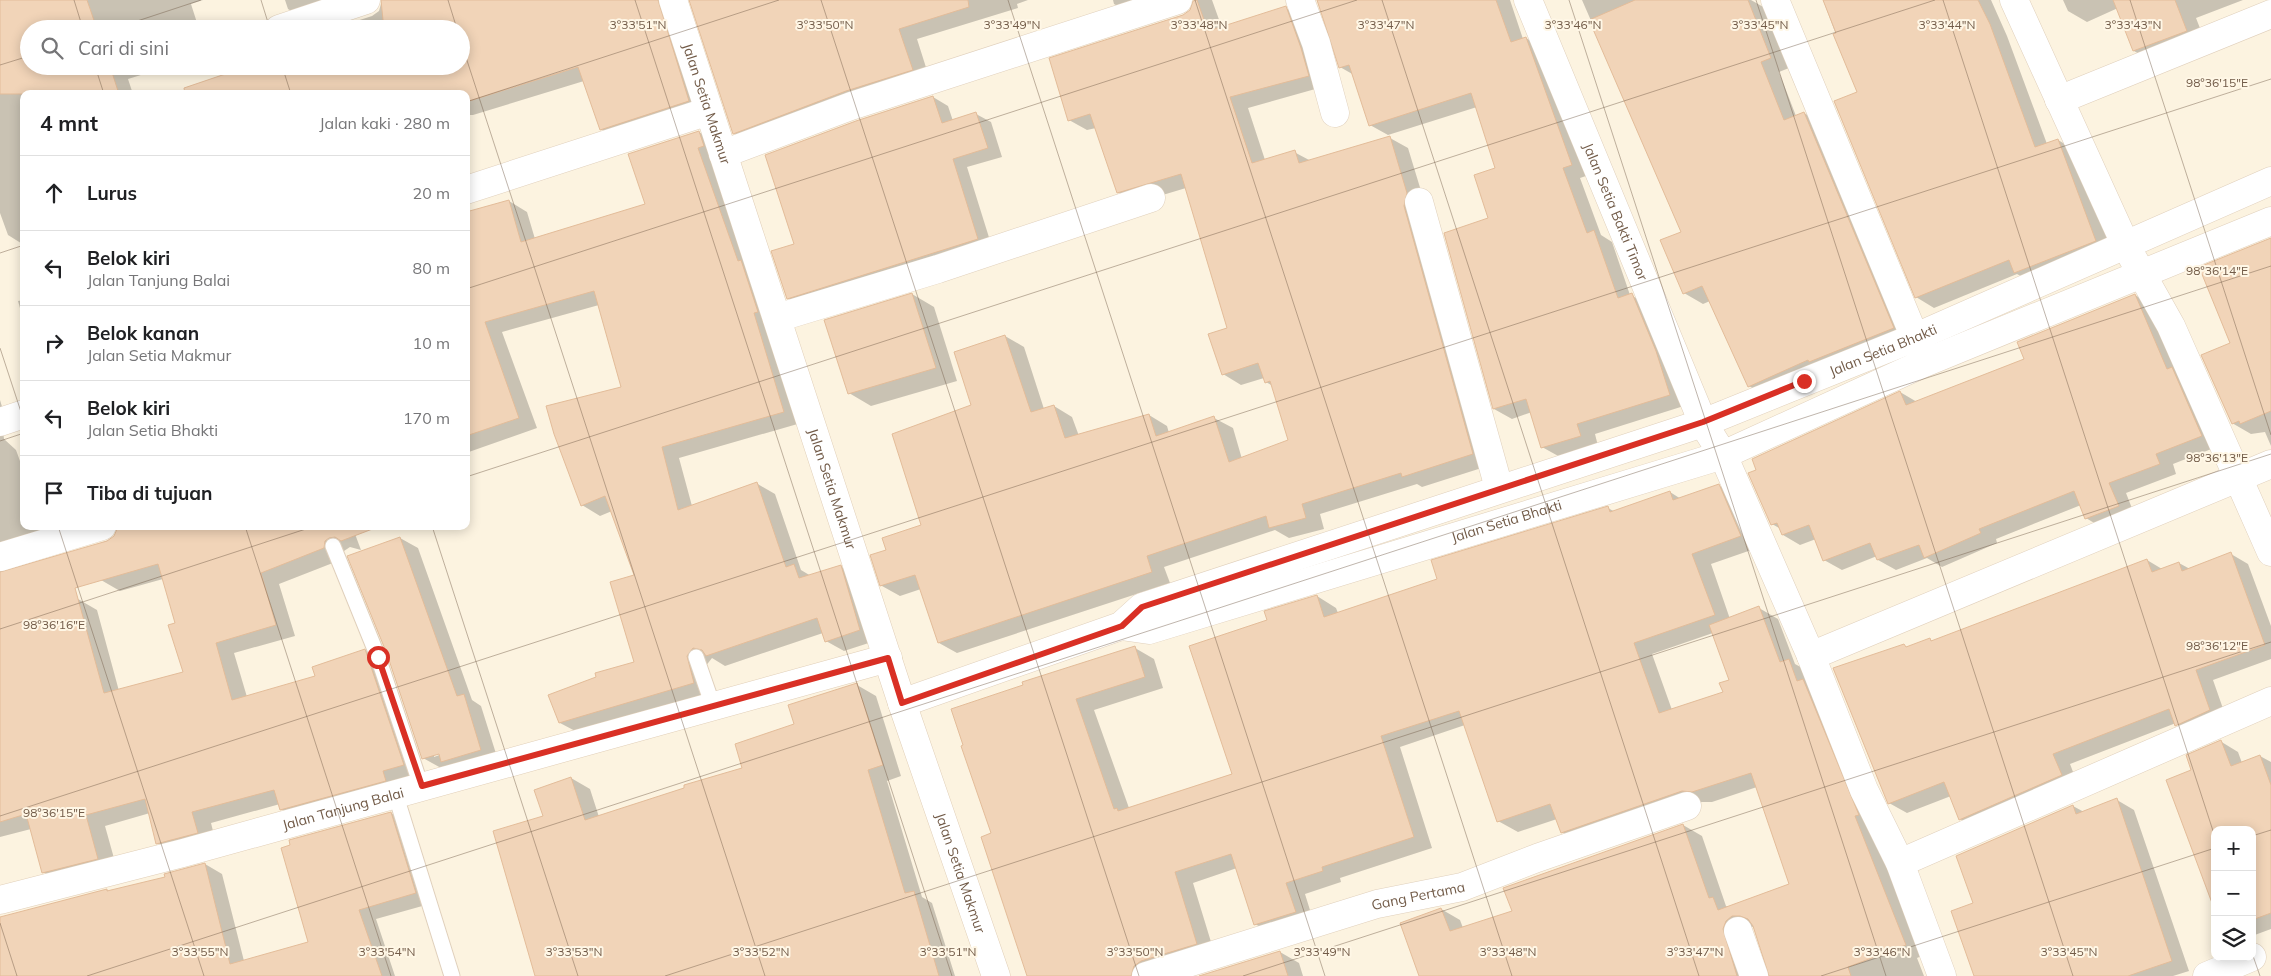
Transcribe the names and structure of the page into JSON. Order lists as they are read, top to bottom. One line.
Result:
{"streets":{"street":["Jalan Setia Makmur","Jalan Setia Bakti Timor","Jalan Setia Bhakti","Jalan Tanjung Balai","Gang Pertama"]},"crossings":[["Jalan Setia Makmur","Jalan Setia Bhakti"],["Jalan Setia Makmur","Jalan Tanjung Balai"],["Jalan Setia Bakti Timor","Jalan Setia Bhakti"]],"page":{"search":"Cari di sini","heading":["4 mnt","Jalan kaki · 280 m"],"list":[["Lurus","20 m"],["Belok kiri","Jalan Tanjung Balai","80 m"],["Belok kanan","Jalan Setia Makmur","10 m"],["Belok kiri","Jalan Setia Bhakti","170 m"],"Tiba di tujuan"],"map_buttons":["+","−"]},"coordinates":["3°33'51\"N","3°33'50\"N","3°33'49\"N","3°33'48\"N","3°33'47\"N","3°33'46\"N","3°33'45\"N","3°33'44\"N","3°33'43\"N","98°36'15\"E","98°36'14\"E","98°36'13\"E","98°36'16\"E","98°36'12\"E","3°33'55\"N","3°33'54\"N","3°33'53\"N","3°33'52\"N"]}
